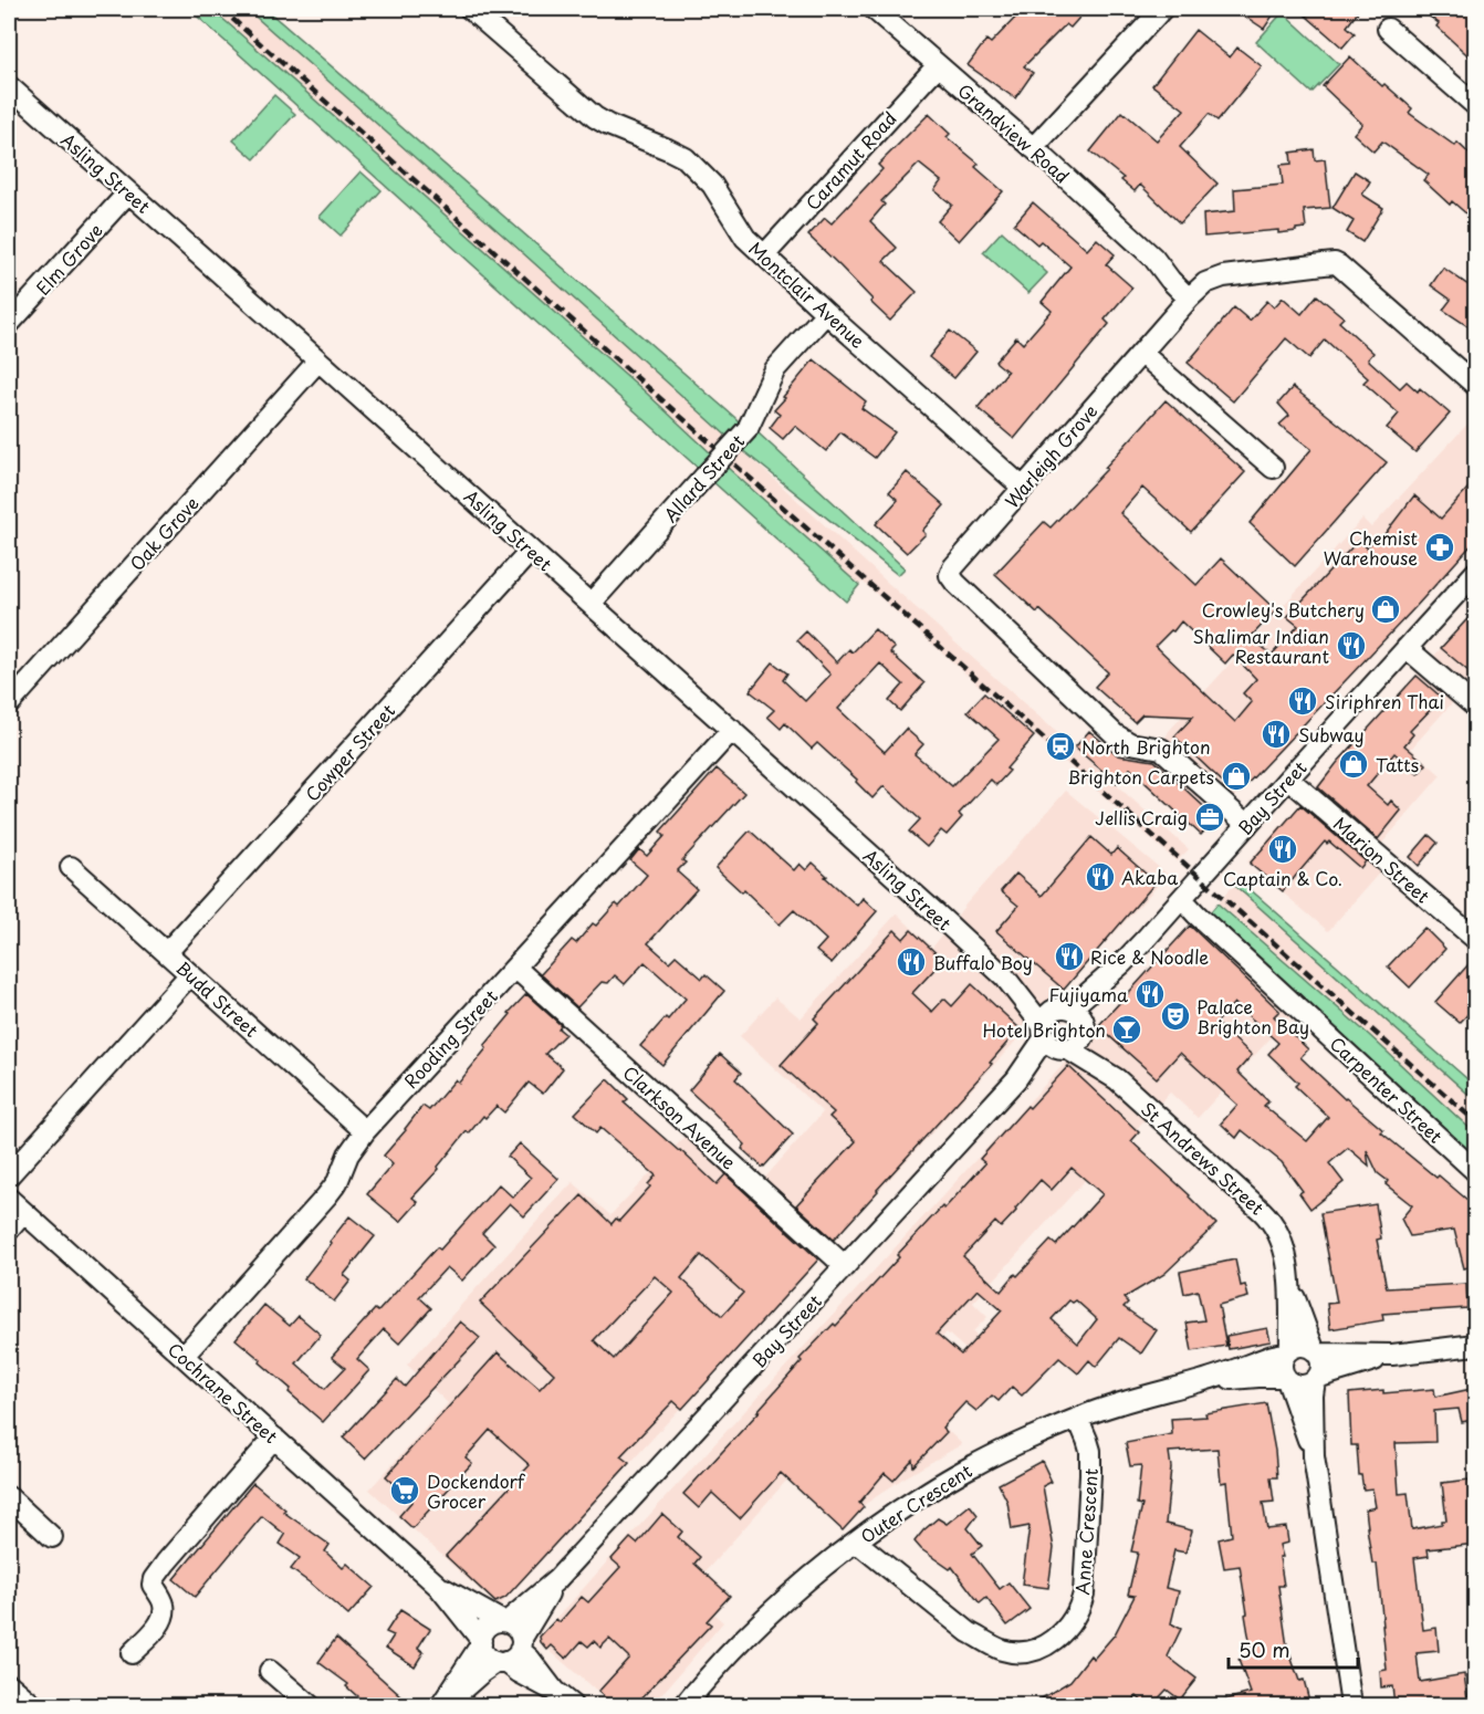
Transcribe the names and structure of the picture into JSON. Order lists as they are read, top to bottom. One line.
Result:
{"streets":{"street":["Grandview Road","Caramut Road","Asling Street","Elm Grove","Montclair Avenue","Warleigh Grove","Allard Street","Oak Grove","Cowper Street","Bay Street","Marion Street","Budd Street","Rooding Street","Carpenter Street","Clarkson Avenue","St Andrews Street","Cochrane Street","Outer Crescent","Anne Crescent"]},"crossings":[["Grandview Road","Caramut Road"],["Grandview Road","Warleigh Grove"],["Caramut Road","Montclair Avenue"],["Asling Street","Elm Grove"],["Asling Street","Allard Street"],["Asling Street","Oak Grove"],["Asling Street","Cowper Street"],["Asling Street","Bay Street"],["Asling Street","Rooding Street"],["Asling Street","St Andrews Street"],["Montclair Avenue","Warleigh Grove"],["Montclair Avenue","Allard Street"],["Warleigh Grove","Bay Street"],["Cowper Street","Budd Street"],["Bay Street","Marion Street"],["Bay Street","Carpenter Street"],["Bay Street","Clarkson Avenue"],["Bay Street","St Andrews Street"],["Bay Street","Cochrane Street"],["Budd Street","Rooding Street"],["Rooding Street","Clarkson Avenue"],["Rooding Street","Cochrane Street"],["St Andrews Street","Outer Crescent"],["Outer Crescent","Anne Crescent"]],"places":{"pharmacy":["Chemist Warehouse"],"shop":["Crowley's Butchery","Tatts","Brighton Carpets"],"restaurant":["Shalimar Indian Restaurant","Siriphren Thai","Subway","Captain & Co.","Akaba","Rice & Noodle","Buffalo Boy","Fujiyama"],"station":["North Brighton"],"office":["Jellis Craig"],"theatre":["Palace Brighton Bay"],"bar":["Hotel Brighton"],"supermarket":["Dockendorf Grocer"]},"scale_bar":"50 m"}
